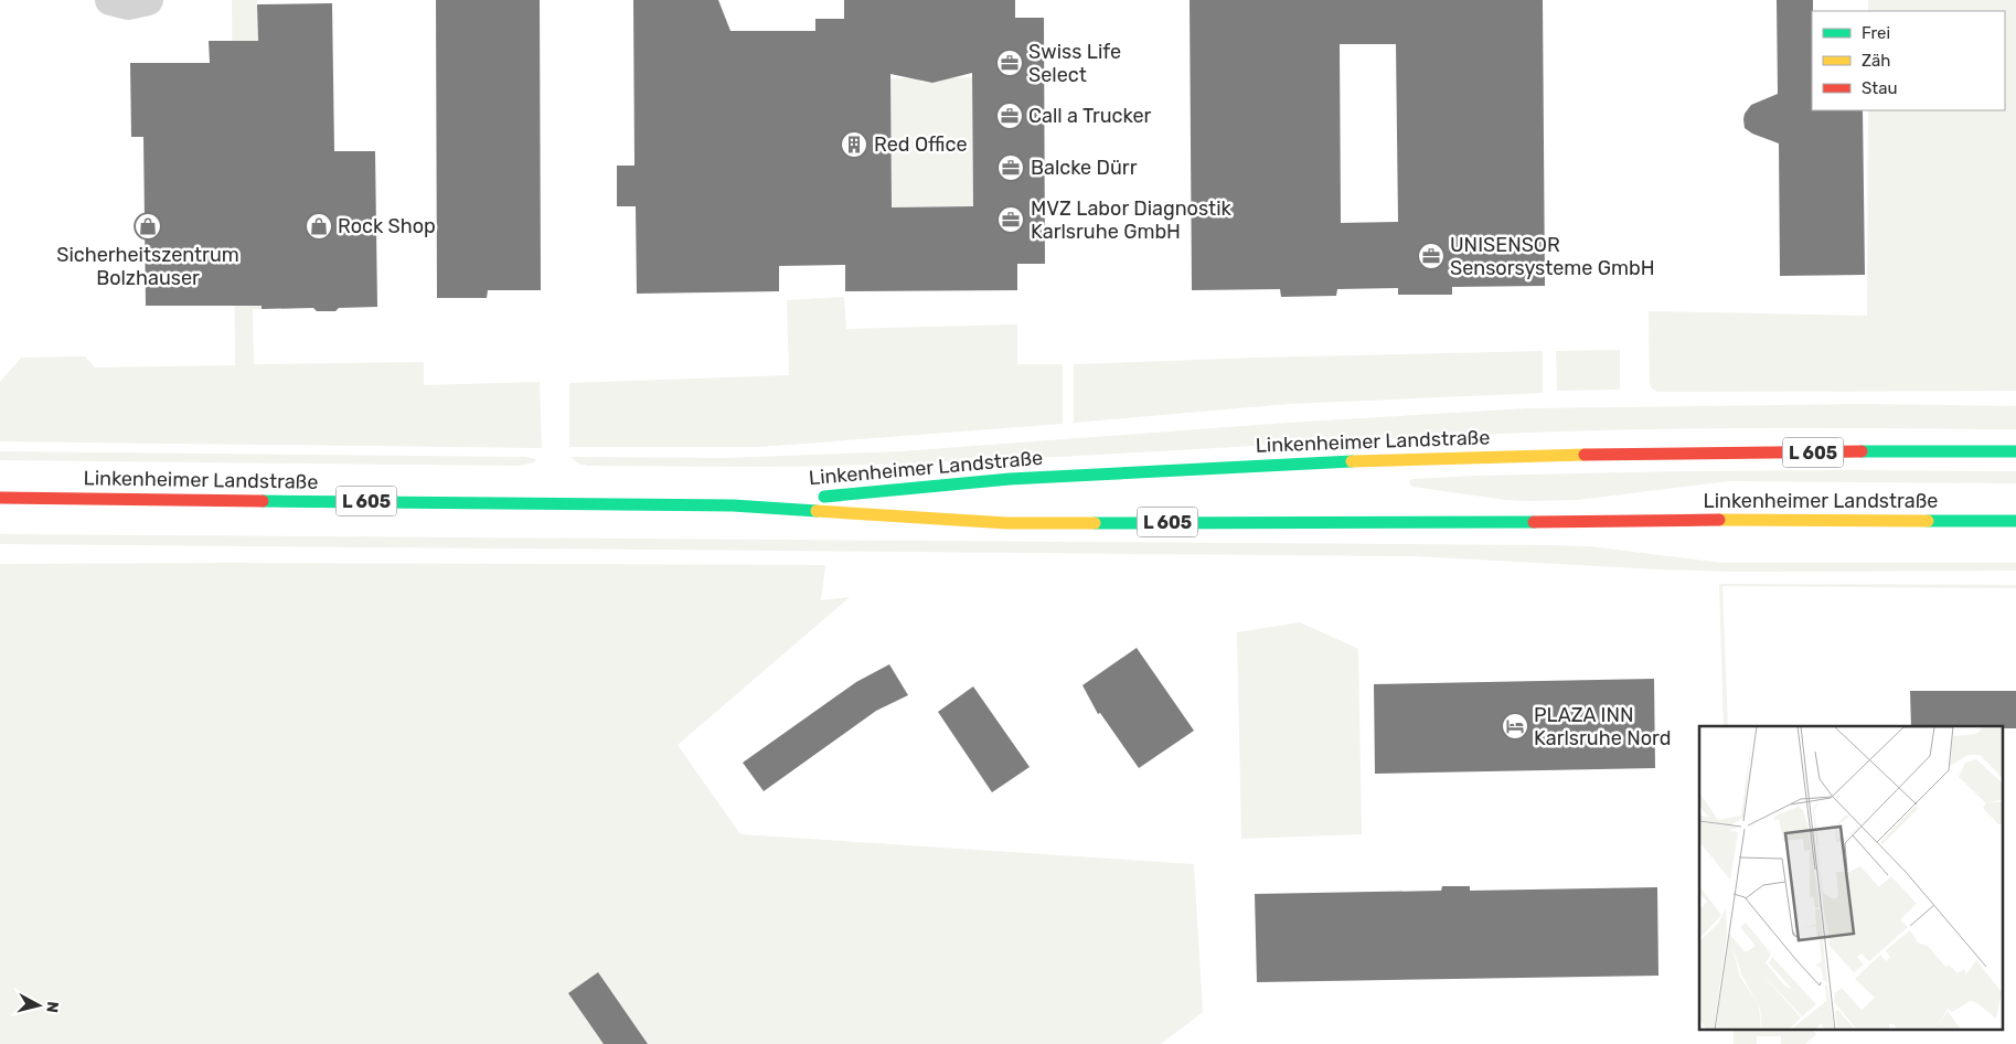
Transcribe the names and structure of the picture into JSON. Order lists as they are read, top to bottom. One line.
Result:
{"streets":{"main road":["Linkenheimer Landstraße","L 605"]},"places":{"office":["Swiss Life Select","Call a Trucker","Balcke Dürr","MVZ Labor Diagnostik Karlsruhe GmbH","UNISENSOR Sensorsysteme GmbH"],"building":["Red Office"],"shop":["Sicherheitszentrum Bolzhauser","Rock Shop"],"hotel":["PLAZA INN Karlsruhe Nord"]},"legend":["Frei","Zäh","Stau"],"north":"right"}
